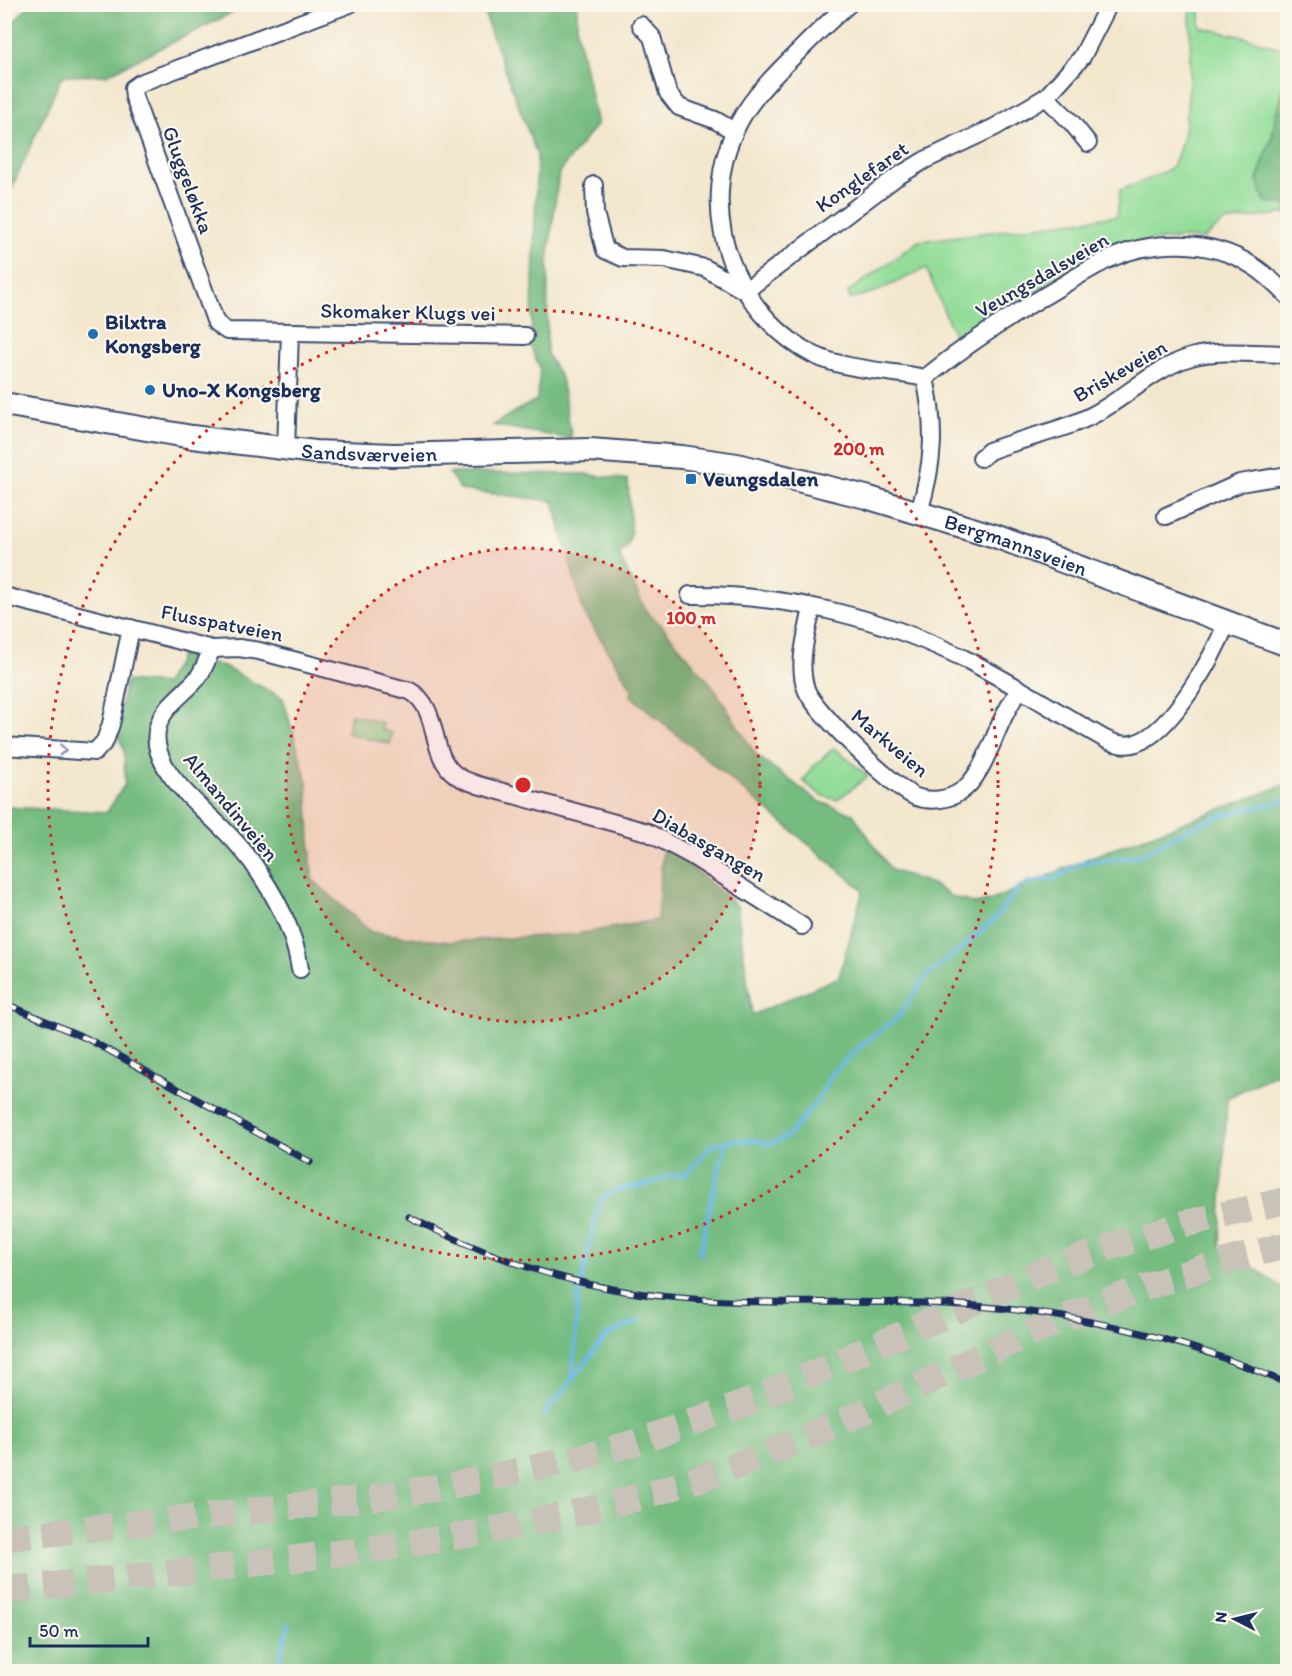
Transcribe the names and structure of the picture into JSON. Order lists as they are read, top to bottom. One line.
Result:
{"streets":{"main road":["Sandsværveien","Bergmannsveien"],"street":["Konglefaret","Gluggeløkka","Veungsdalsveien","Skomaker Klugs vei","Briskeveien","Flusspatveien","Markveien","Almandinveien","Diabasgangen"]},"crossings":[["Gluggeløkka","Skomaker Klugs vei"],["Sandsværveien","Bergmannsveien"],["Flusspatveien","Almandinveien"],["Flusspatveien","Diabasgangen"]],"places":{"other":["Bilxtra Kongsberg","Uno-X Kongsberg"],"transit":["Veungsdalen"]},"scale_bar":"50 m","north":"left","rings":["200 m","100 m"]}
